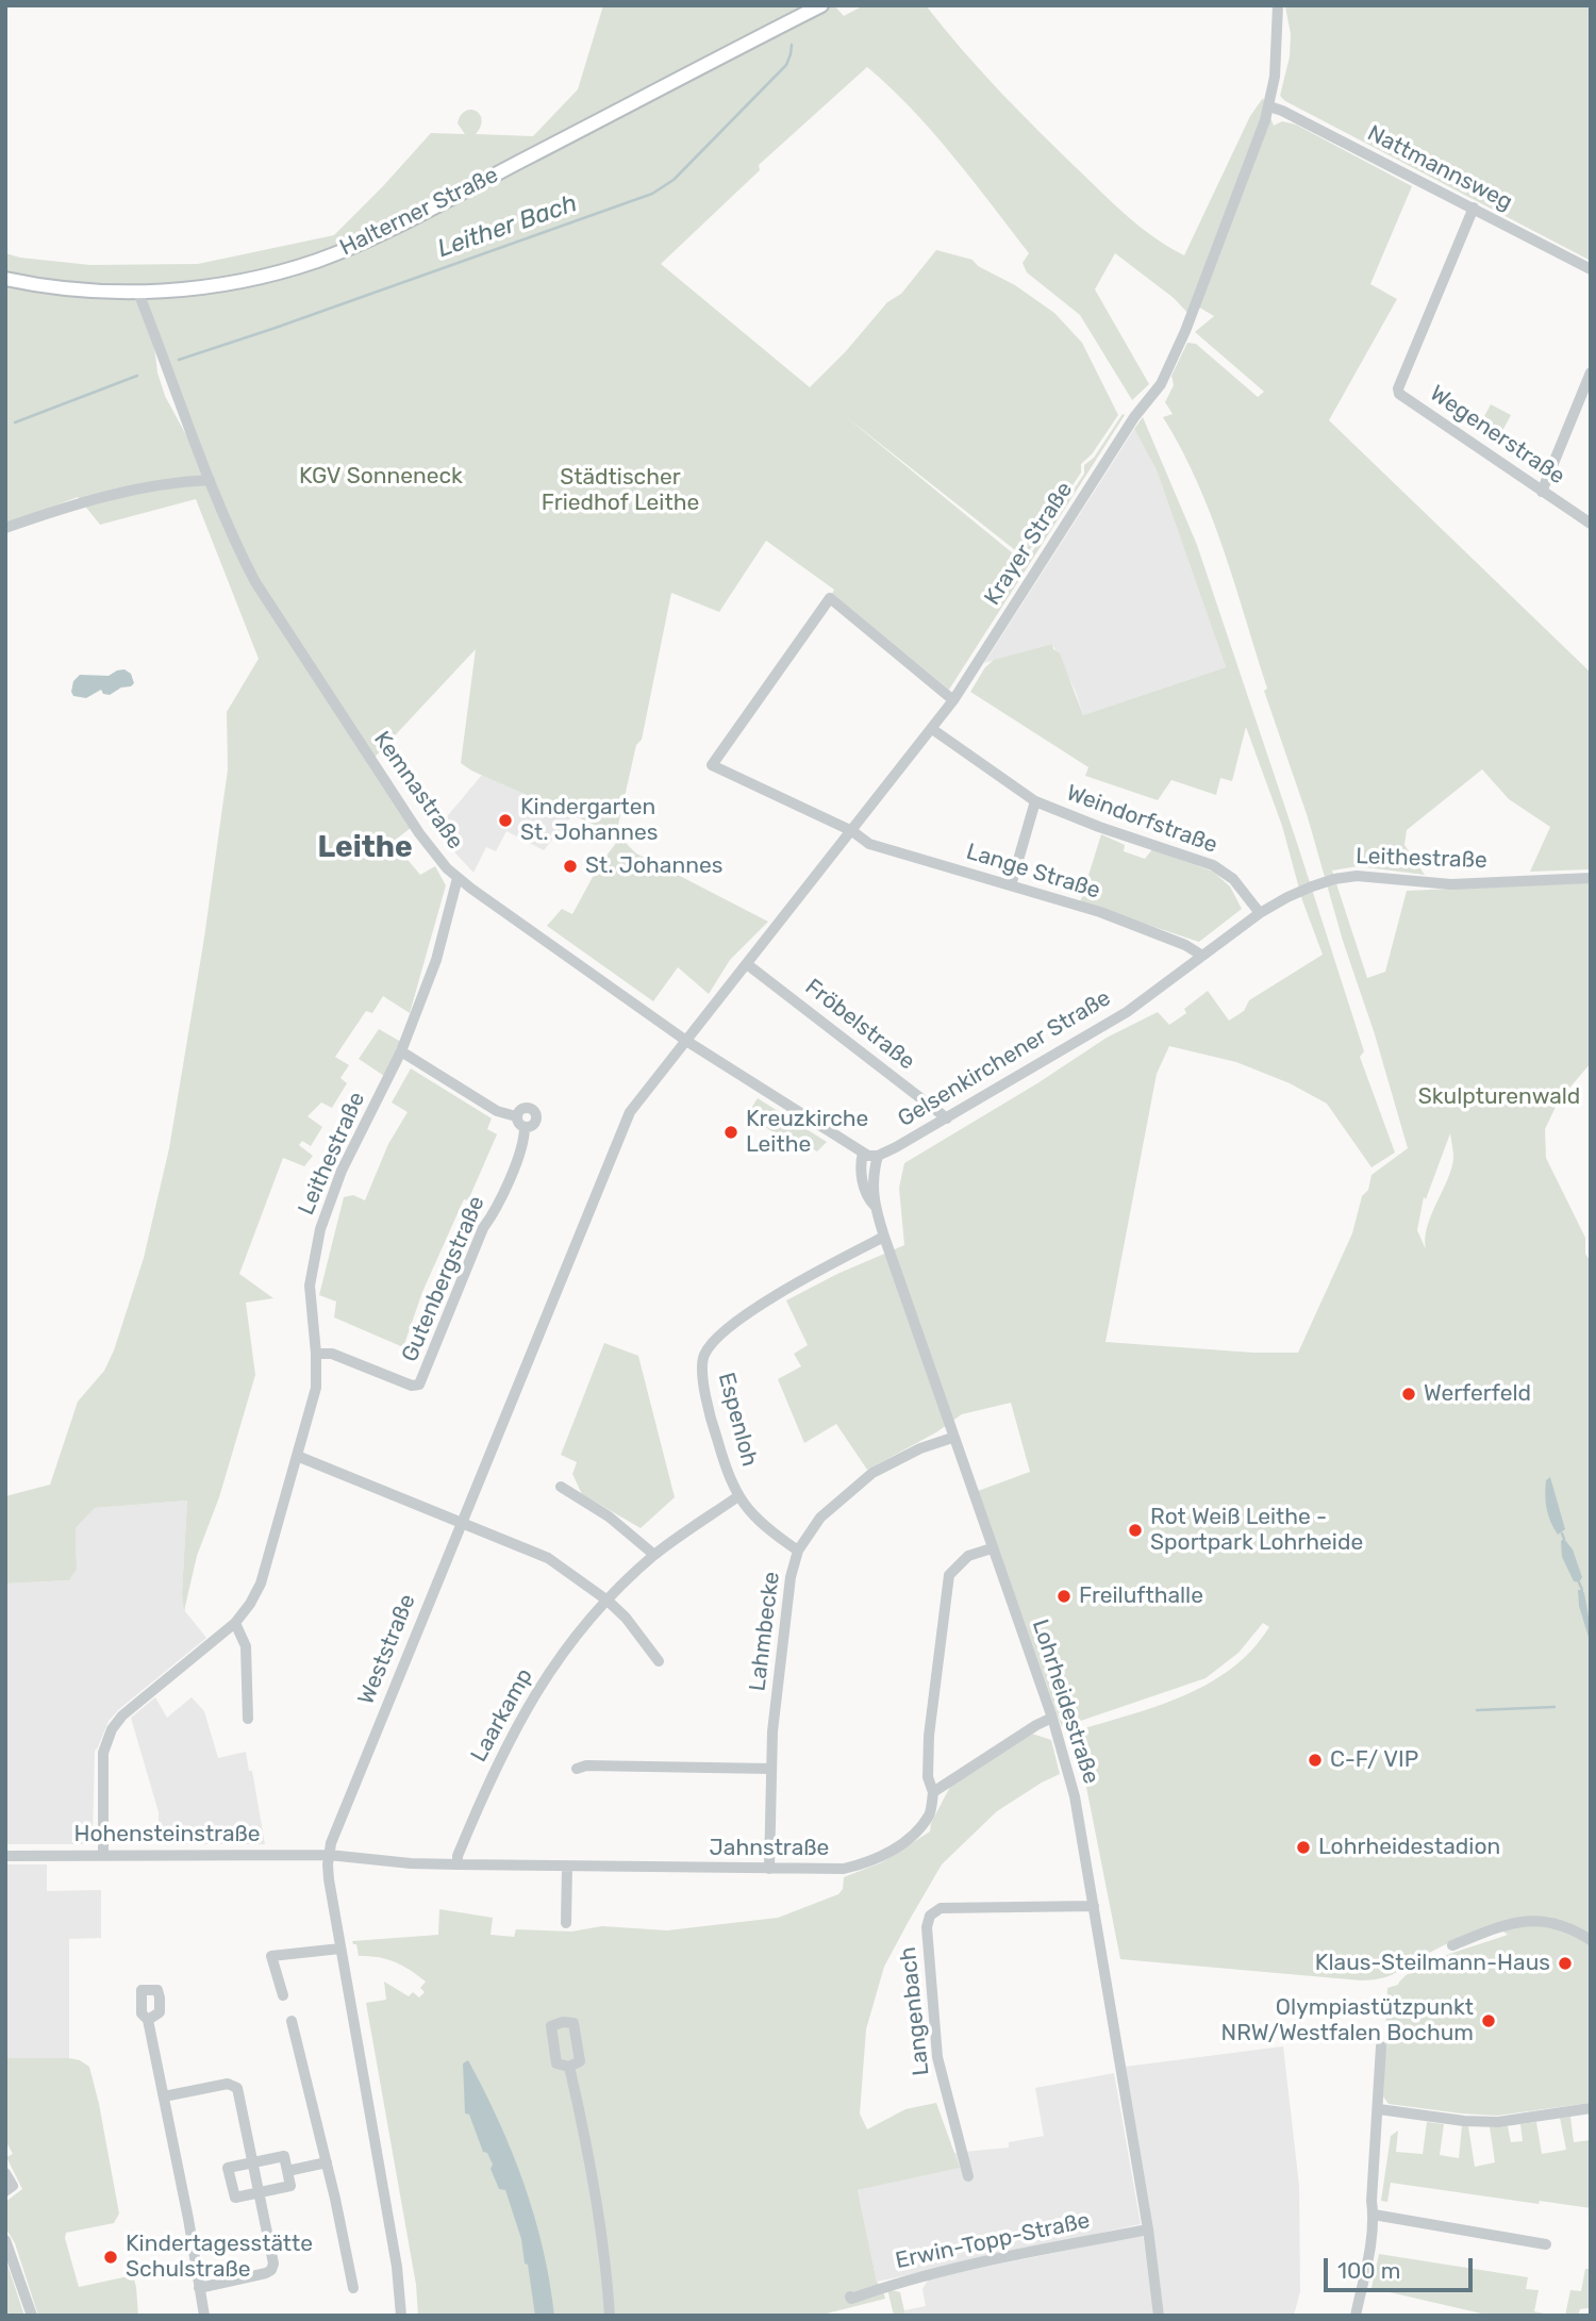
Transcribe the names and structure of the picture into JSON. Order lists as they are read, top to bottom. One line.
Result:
{"streets":{"main road":["Halterner Straße"],"street":["Nattmannsweg","Wegenerstraße","Krayer Straße","Kemnastraße","Weindorfstraße","Leithestraße","Lange Straße","Fröbelstraße","Gelsenkirchener Straße","Gutenbergstraße","Espenloh","Lahmbecke","Weststraße","Lohrheidestraße","Laarkamp","Hohensteinstraße","Jahnstraße","Langenbach","Erwin-Topp-Straße"]},"crossings":[["Nattmannsweg","Wegenerstraße"],["Nattmannsweg","Krayer Straße"],["Halterner Straße","Kemnastraße"],["Krayer Straße","Kemnastraße"],["Krayer Straße","Weindorfstraße"],["Krayer Straße","Lange Straße"],["Krayer Straße","Fröbelstraße"],["Krayer Straße","Weststraße"],["Kemnastraße","Leithestraße"],["Kemnastraße","Weststraße"],["Weindorfstraße","Lange Straße"],["Weindorfstraße","Gelsenkirchener Straße"],["Leithestraße","Gelsenkirchener Straße"],["Leithestraße","Gutenbergstraße"],["Leithestraße","Hohensteinstraße"],["Lange Straße","Gelsenkirchener Straße"],["Fröbelstraße","Gelsenkirchener Straße"],["Gelsenkirchener Straße","Lohrheidestraße"],["Espenloh","Lahmbecke"],["Espenloh","Lohrheidestraße"],["Espenloh","Laarkamp"],["Lahmbecke","Lohrheidestraße"],["Lahmbecke","Jahnstraße"],["Weststraße","Hohensteinstraße"],["Weststraße","Jahnstraße"],["Lohrheidestraße","Jahnstraße"],["Lohrheidestraße","Langenbach"],["Lohrheidestraße","Erwin-Topp-Straße"],["Laarkamp","Jahnstraße"],["Hohensteinstraße","Jahnstraße"]],"districts":["Leithe"],"water":["Leither Bach"],"parks":["KGV Sonneneck","Städtischer Friedhof Leithe","Skulpturenwald"],"places":["Kindergarten St. Johannes","St. Johannes","Kreuzkirche Leithe","Werferfeld","Rot Weiß Leithe - Sportpark Lohrheide","Freilufthalle","C-F/ VIP","Lohrheidestadion","Klaus-Steilmann-Haus","Olympiastützpunkt NRW/Westfalen Bochum","Kindertagesstätte Schulstraße"],"scale_bar":"100 m"}
